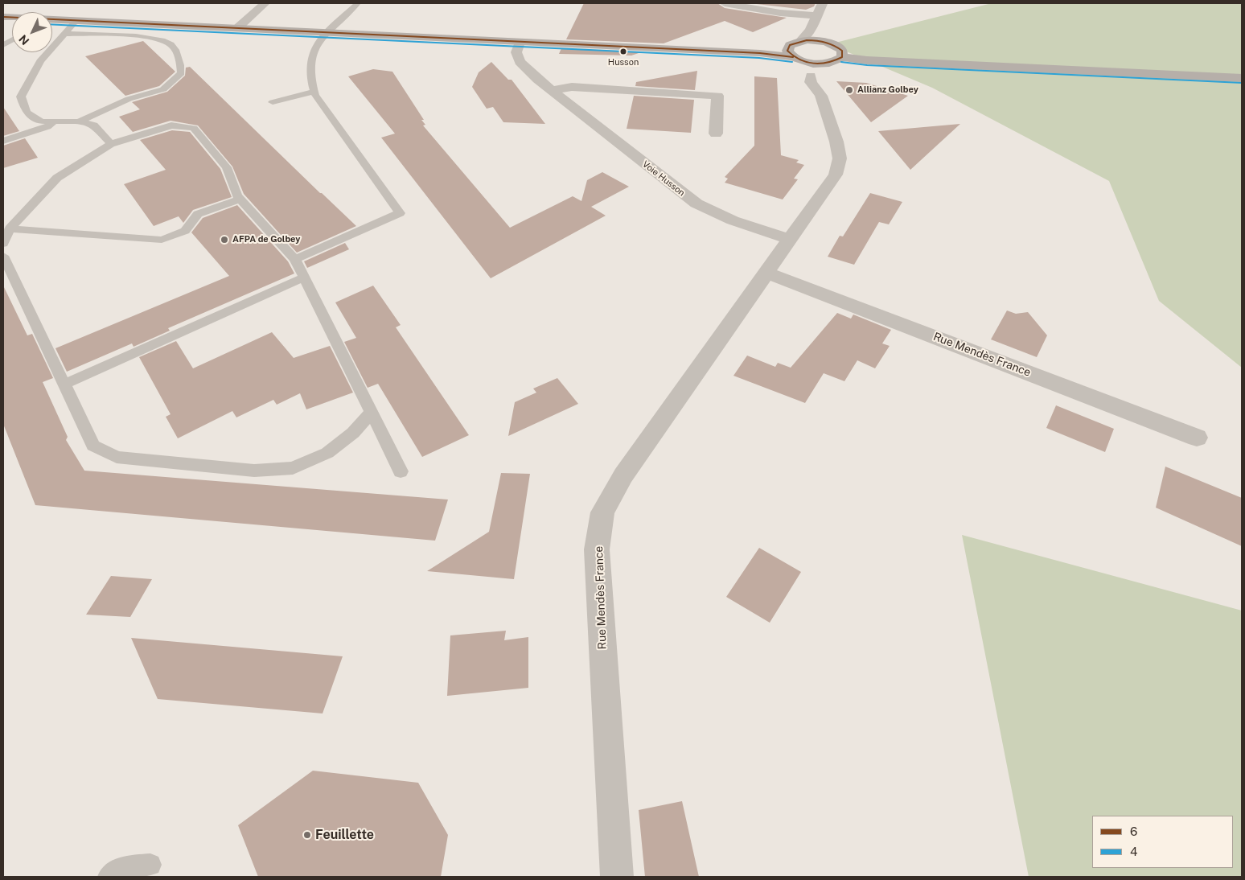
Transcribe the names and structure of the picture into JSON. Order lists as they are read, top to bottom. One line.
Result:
{"streets":{"street":["Voie Husson","Rue Mendès France"]},"crossings":[["Voie Husson","Rue Mendès France"]],"places":["Husson","Allianz Golbey","AFPA de Golbey","Feuillette"],"lines":["transit line 6","transit line 4"],"legend":["6","4"],"north":"bottom left"}
